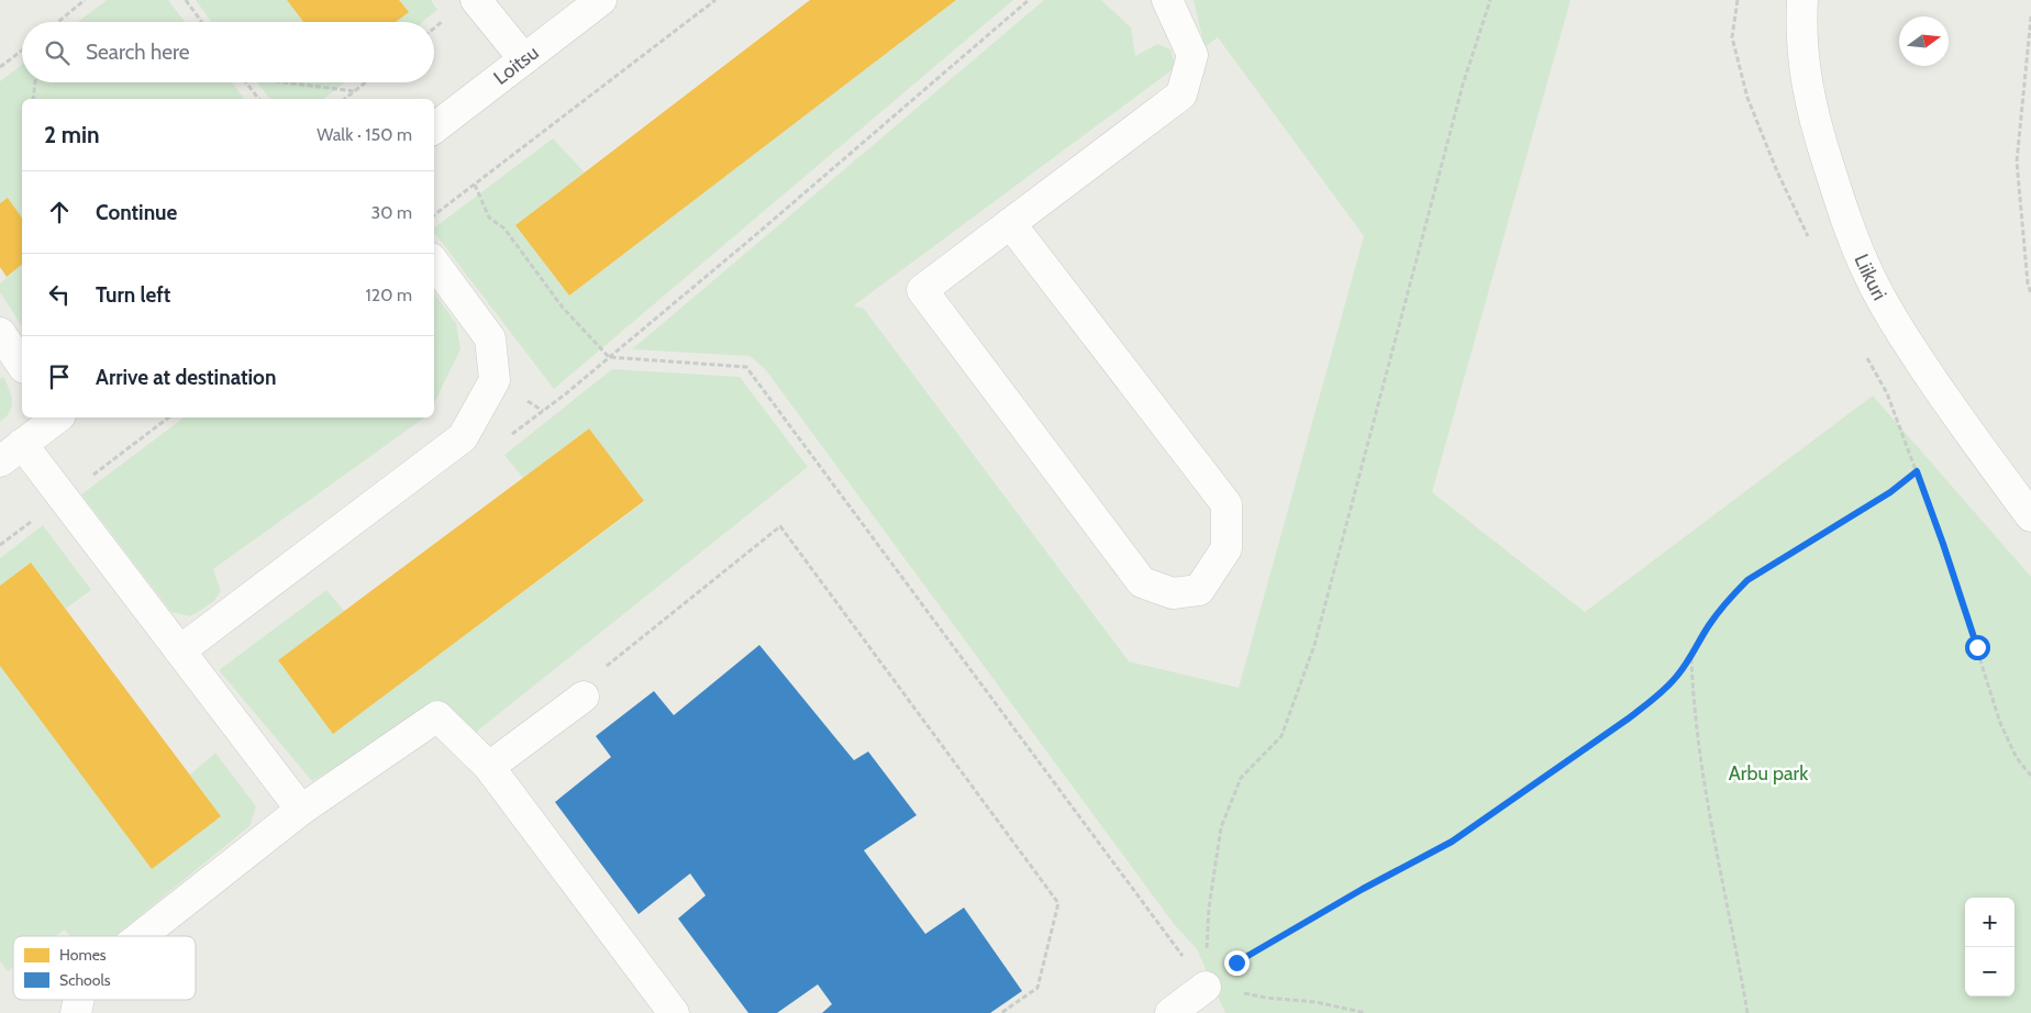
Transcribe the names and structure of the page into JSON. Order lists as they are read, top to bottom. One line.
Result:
{"streets":{"street":["Loitsu","Liikuri"]},"parks":["Arbu park"],"legend":["Homes","Schools"],"north":"right","page":{"search":"Search here","heading":["2 min","Walk · 150 m"],"list":[["Continue","30 m"],["Turn left","120 m"],"Arrive at destination"],"map_buttons":["+","−"]}}
